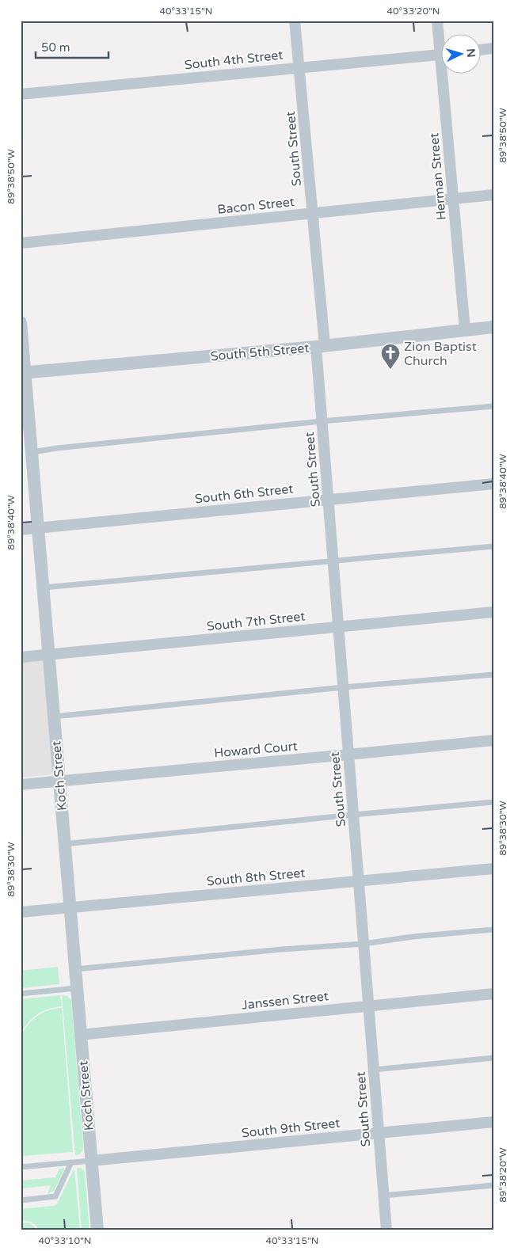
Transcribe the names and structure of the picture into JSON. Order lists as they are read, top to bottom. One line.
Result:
{"streets":{"street":["South 4th Street","South Street","Herman Street","Bacon Street","South 5th Street","South 6th Street","South 7th Street","Howard Court","Koch Street","South 8th Street","Janssen Street","South 9th Street"]},"crossings":[["South 4th Street","South Street"],["South Street","Bacon Street"],["South Street","South 5th Street"],["South Street","South 6th Street"],["South Street","South 7th Street"],["South Street","Howard Court"],["South Street","South 8th Street"],["South Street","Janssen Street"],["South Street","South 9th Street"],["Herman Street","Bacon Street"],["Herman Street","South 5th Street"],["South 5th Street","Koch Street"],["South 6th Street","Koch Street"],["South 7th Street","Koch Street"],["Howard Court","Koch Street"],["Koch Street","South 8th Street"],["Koch Street","Janssen Street"],["Koch Street","South 9th Street"]],"places":{"church":["Zion Baptist Church"]},"scale_bar":"50 m","north":"right","coordinates":["40°33'15\"N","40°33'20\"N","89°38'50\"W","89°38'40\"W","89°38'30\"W","89°38'20\"W","40°33'10\"N"]}
